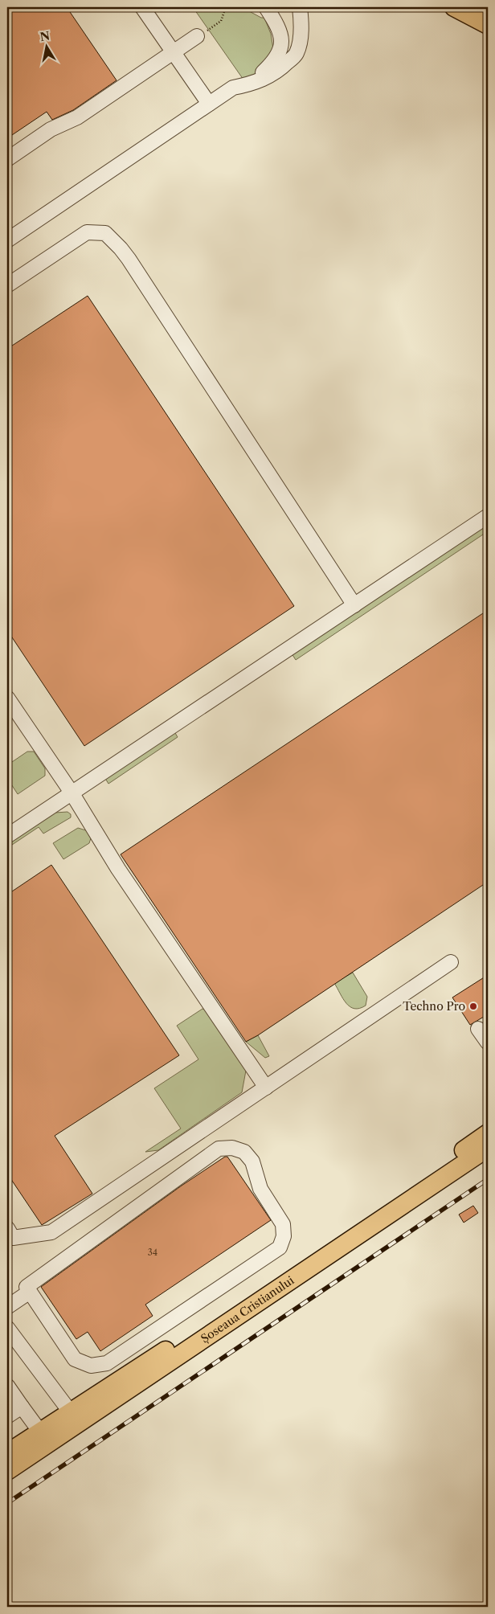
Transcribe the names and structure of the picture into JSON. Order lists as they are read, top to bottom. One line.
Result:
{"streets":{"main road":["Șoseaua Cristianului"]},"places":["Techno Pro"],"house_numbers":["34"],"north":"top"}
